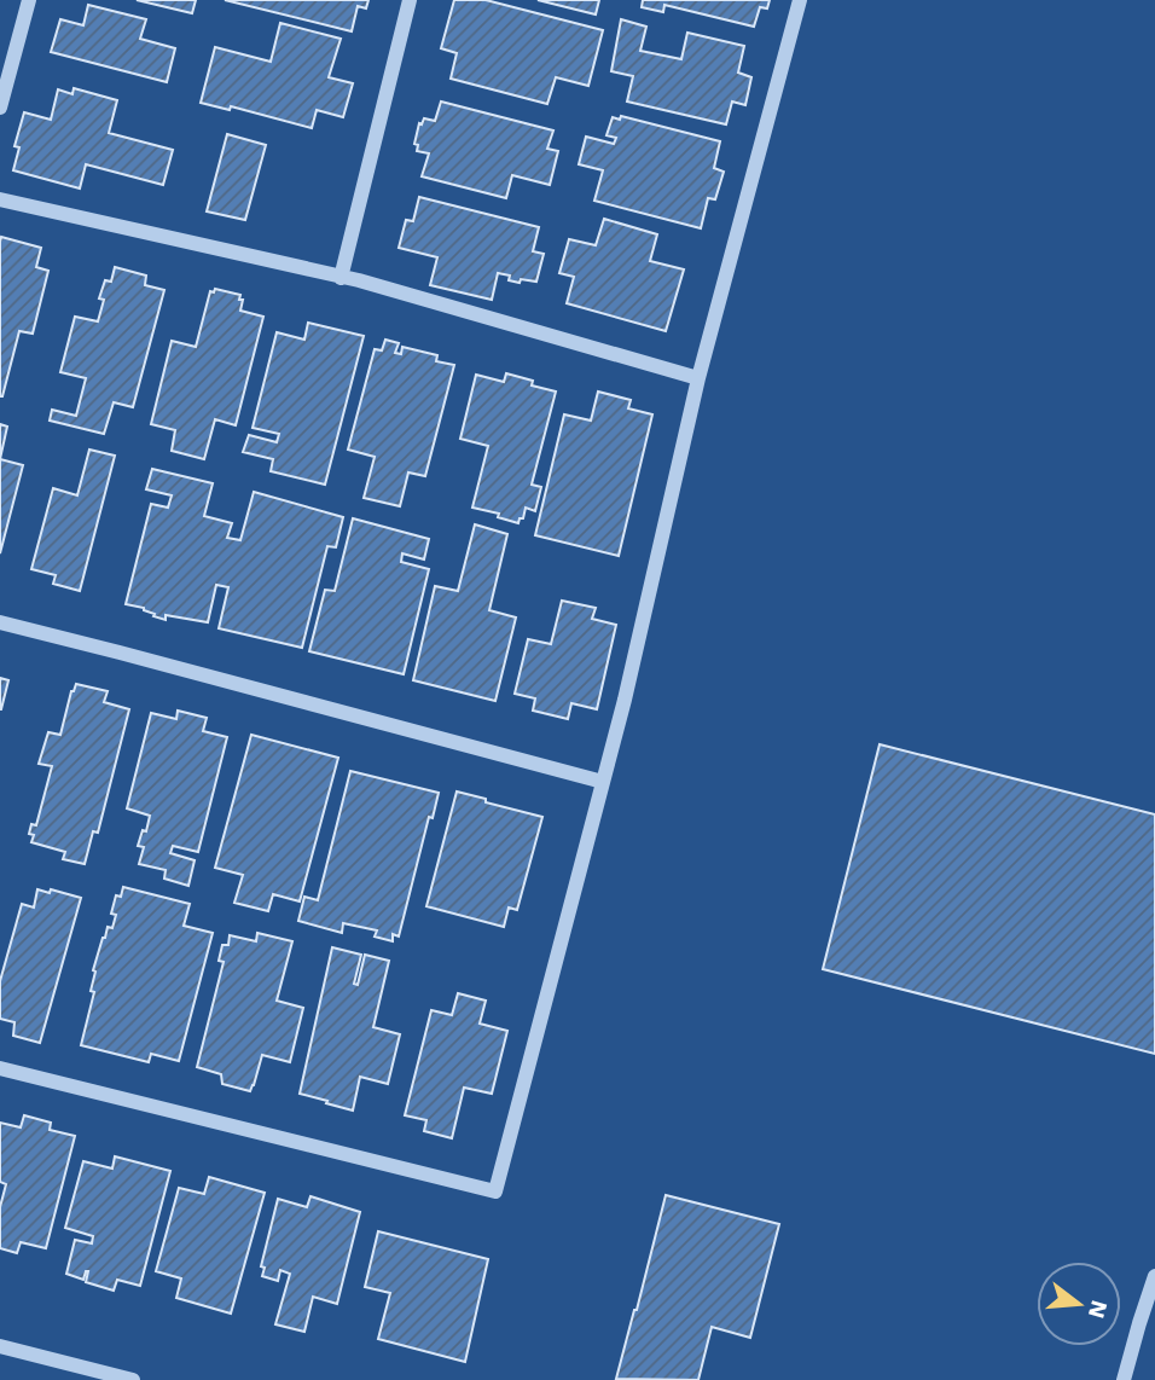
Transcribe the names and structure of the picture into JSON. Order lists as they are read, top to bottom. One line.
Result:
{"north":"right"}
